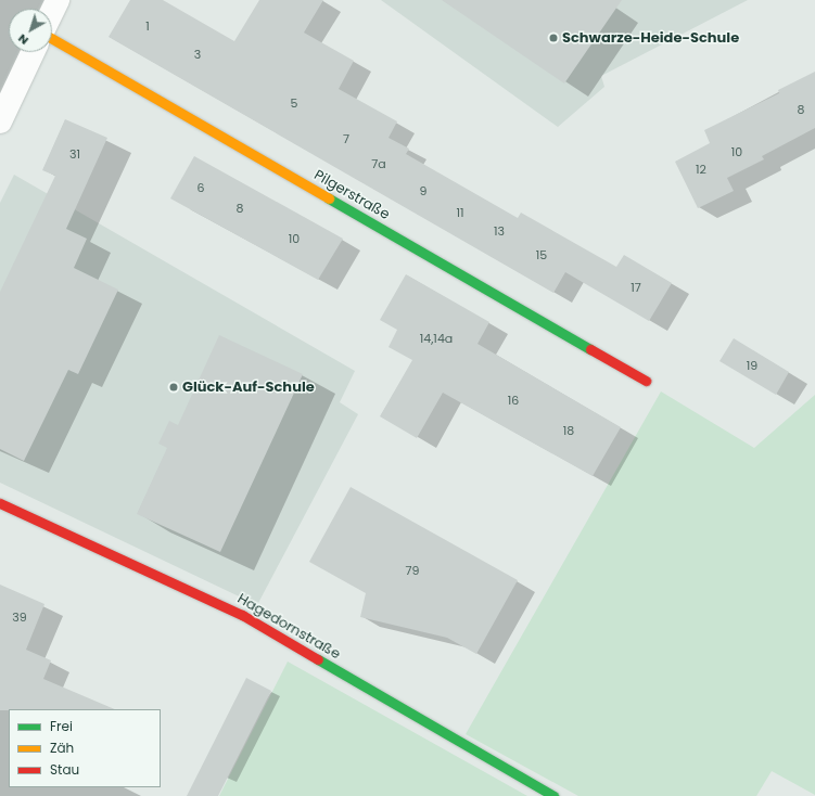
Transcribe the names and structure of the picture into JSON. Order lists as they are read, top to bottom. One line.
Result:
{"streets":{"street":["Pilgerstraße","Hagedornstraße"]},"places":["Schwarze-Heide-Schule","Glück-Auf-Schule"],"house_numbers":["1","3","5","8","7","10","31","7a","12","6","9","8","11","13","10","15","17","14,14a","19","16","18","79","39"],"legend":["Frei","Zäh","Stau"],"north":"bottom left"}
